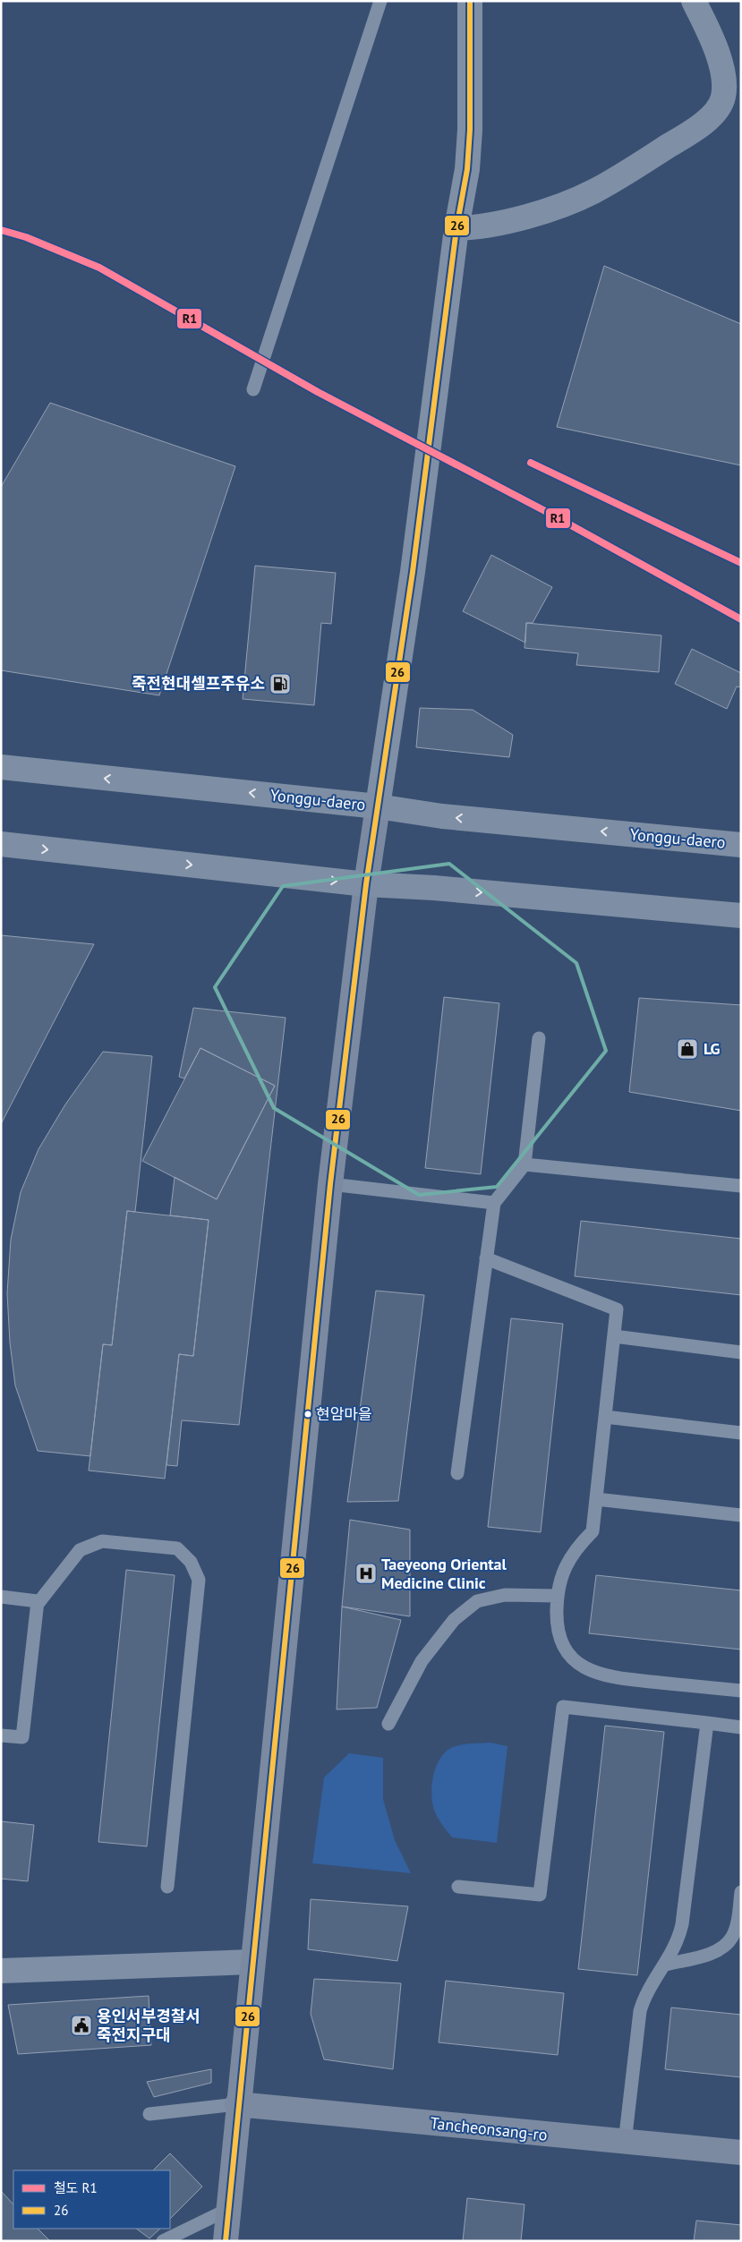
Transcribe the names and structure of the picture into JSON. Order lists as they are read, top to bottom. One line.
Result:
{"streets":{"main road":["Yonggu-daero"],"street":["Tancheonsang-ro"]},"places":{"fuel station":["죽전현대셀프주유소"],"shop":["LG"],"other":["현암마을"],"hospital":["Taeyeong Oriental Medicine Clinic"],"public building":["용인서부경찰서 죽전지구대"]},"lines":["transit line 26","rail line R1"],"legend":["철도 R1","26"]}
